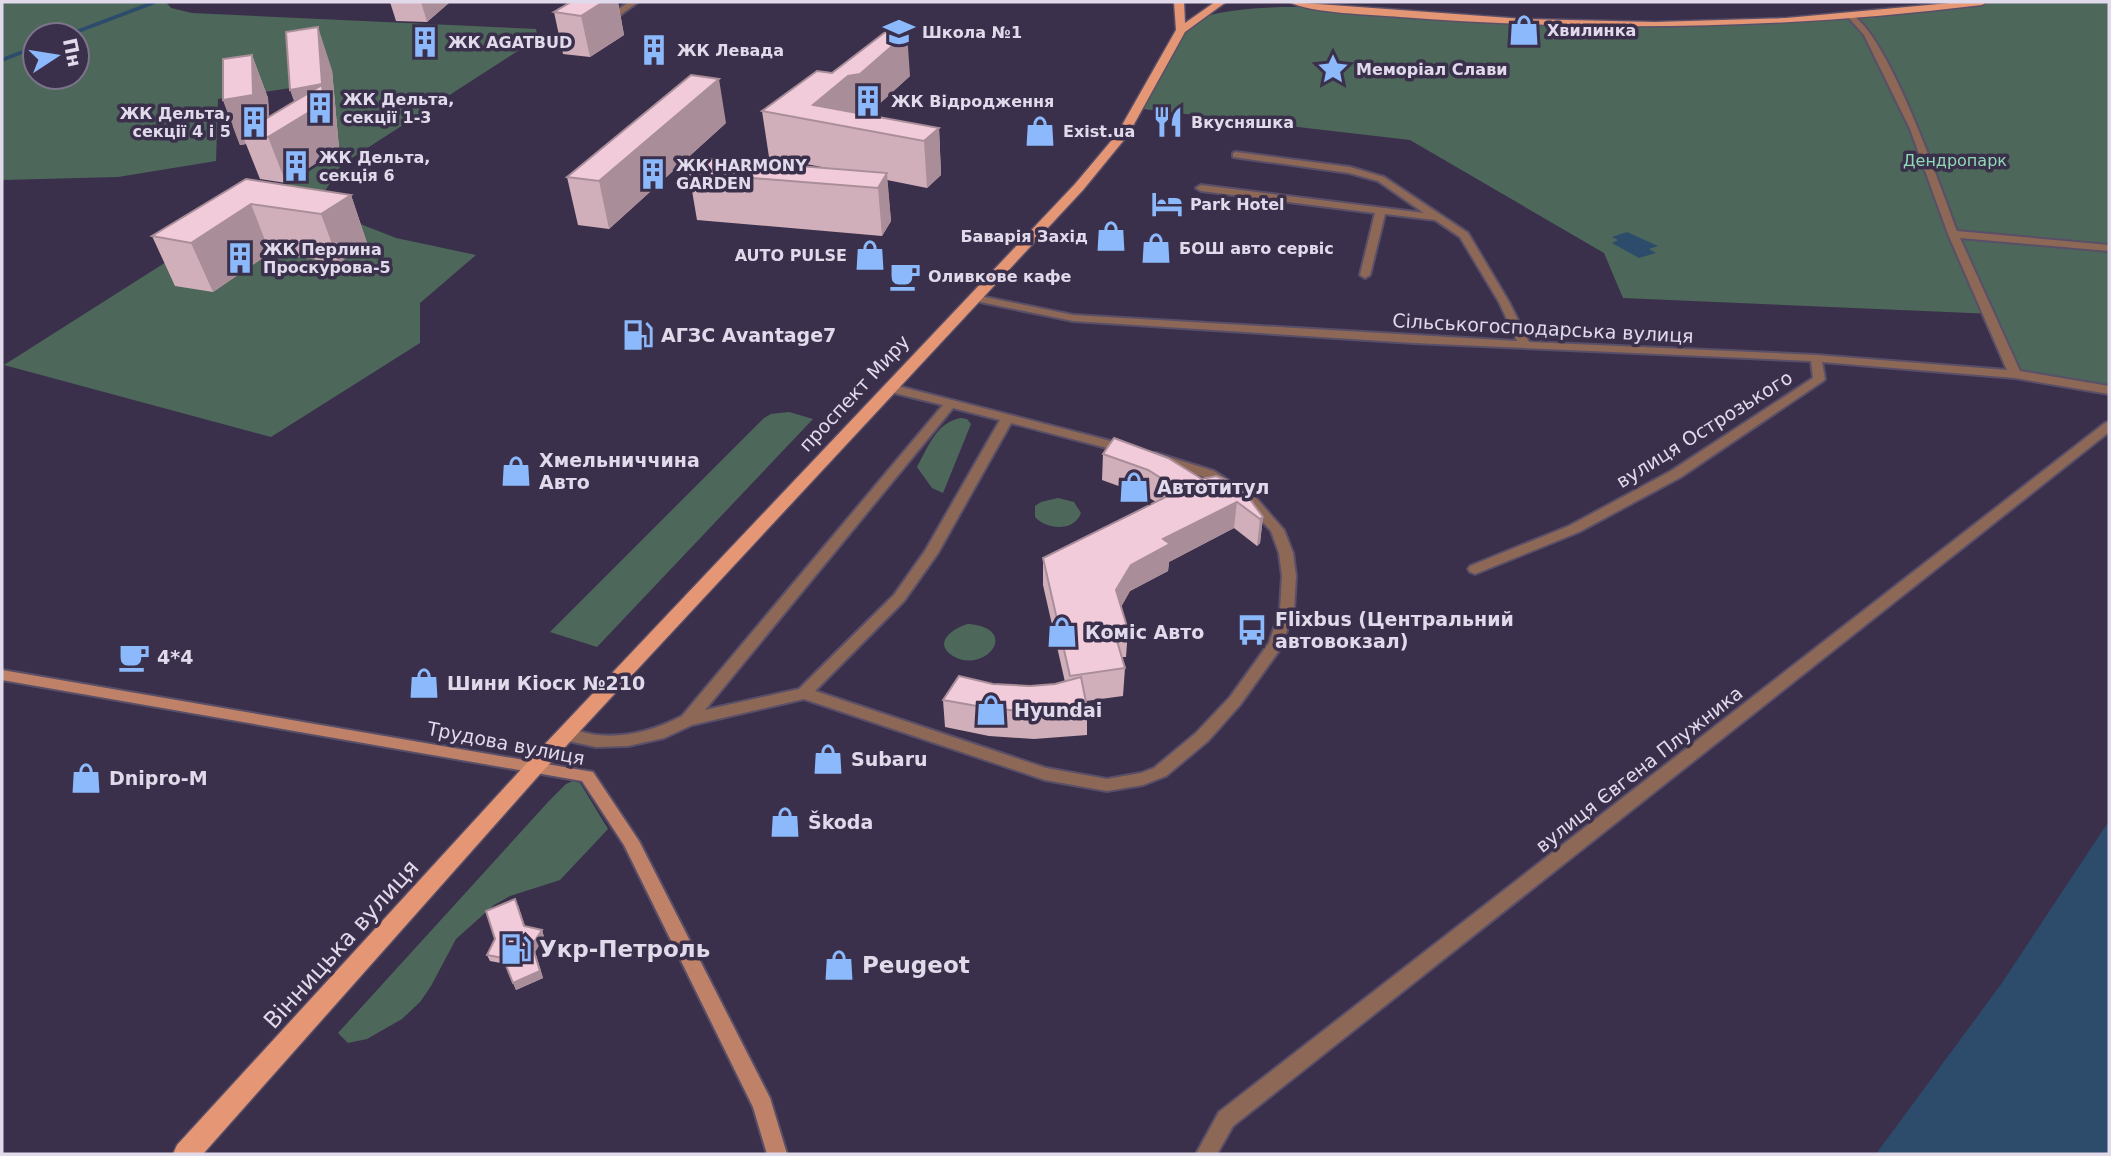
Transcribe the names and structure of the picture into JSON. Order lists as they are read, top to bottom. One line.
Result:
{"streets":{"main road":["проспект Миру","Трудова вулиця","Вінницька вулиця"],"street":["Сільськогосподарська вулиця","вулиця Острозького","вулиця Євгена Плужника"]},"crossings":[["Сільськогосподарська вулиця","проспект Миру"],["Сільськогосподарська вулиця","вулиця Острозького"],["проспект Миру","Трудова вулиця"],["проспект Миру","Вінницька вулиця"],["Трудова вулиця","Вінницька вулиця"]],"parks":["Дендропарк"],"places":{"shop":["Хвилинка","Exist.ua","Баварія Захід","БОШ авто сервіс","AUTO PULSE","Хмельниччина Авто","Автотитул","Коміс Авто","Шини Кіоск №210","Hyundai","Subaru","Dnipro-M","Škoda","Peugeot"],"school or university":["Школа №1"],"building":["ЖК AGATBUD","ЖК Левада","ЖК Відродження","ЖК Дельта, секції 1-3","ЖК Дельта, секції 4 і 5","ЖК Дельта, секція 6","ЖК HARMONY GARDEN","ЖК Перлина Проскурова-5"],"place":["Меморіал Слави"],"restaurant":["Вкусняшка"],"hotel":["Park Hotel"],"cafe":["Оливкове кафе","4*4"],"fuel station":["АГЗС Avantage7","Укр-Петроль"],"bus stop":["Flixbus (Центральний автовокзал)"]},"north":"right"}
